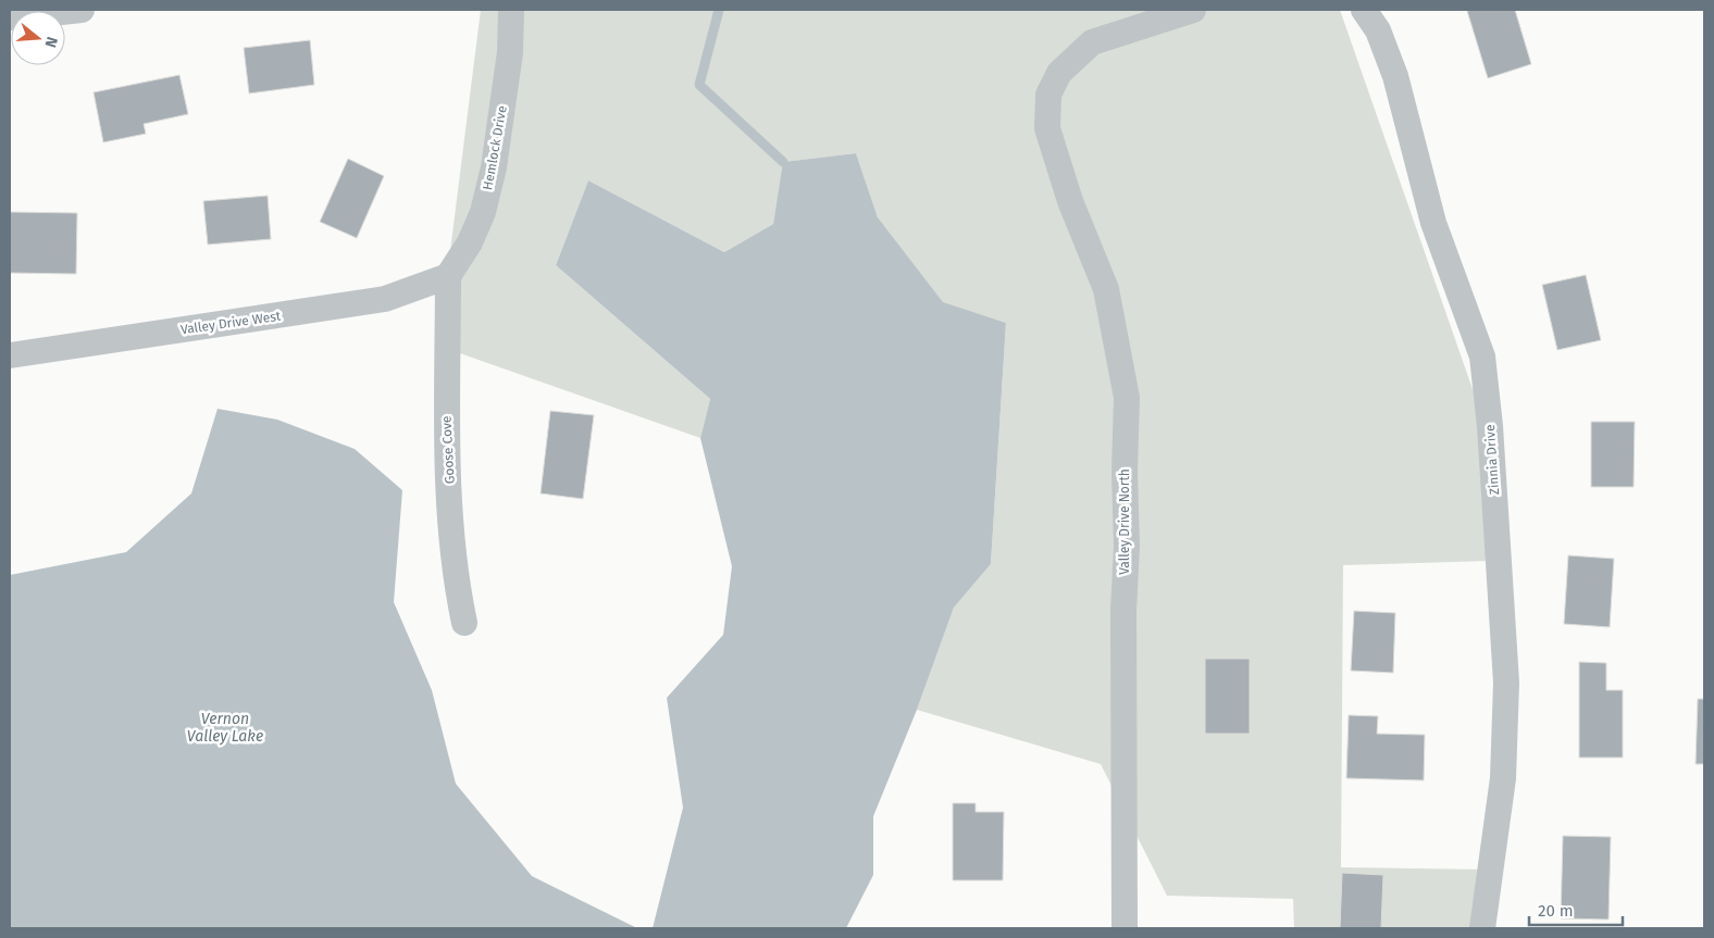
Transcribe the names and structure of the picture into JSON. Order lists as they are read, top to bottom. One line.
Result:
{"streets":{"street":["Hemlock Drive","Valley Drive West","Goose Cove","Zinnia Drive","Valley Drive North"]},"crossings":[["Hemlock Drive","Valley Drive West"],["Hemlock Drive","Goose Cove"],["Valley Drive West","Goose Cove"]],"water":["Vernon Valley Lake"],"scale_bar":"20 m","north":"right"}
